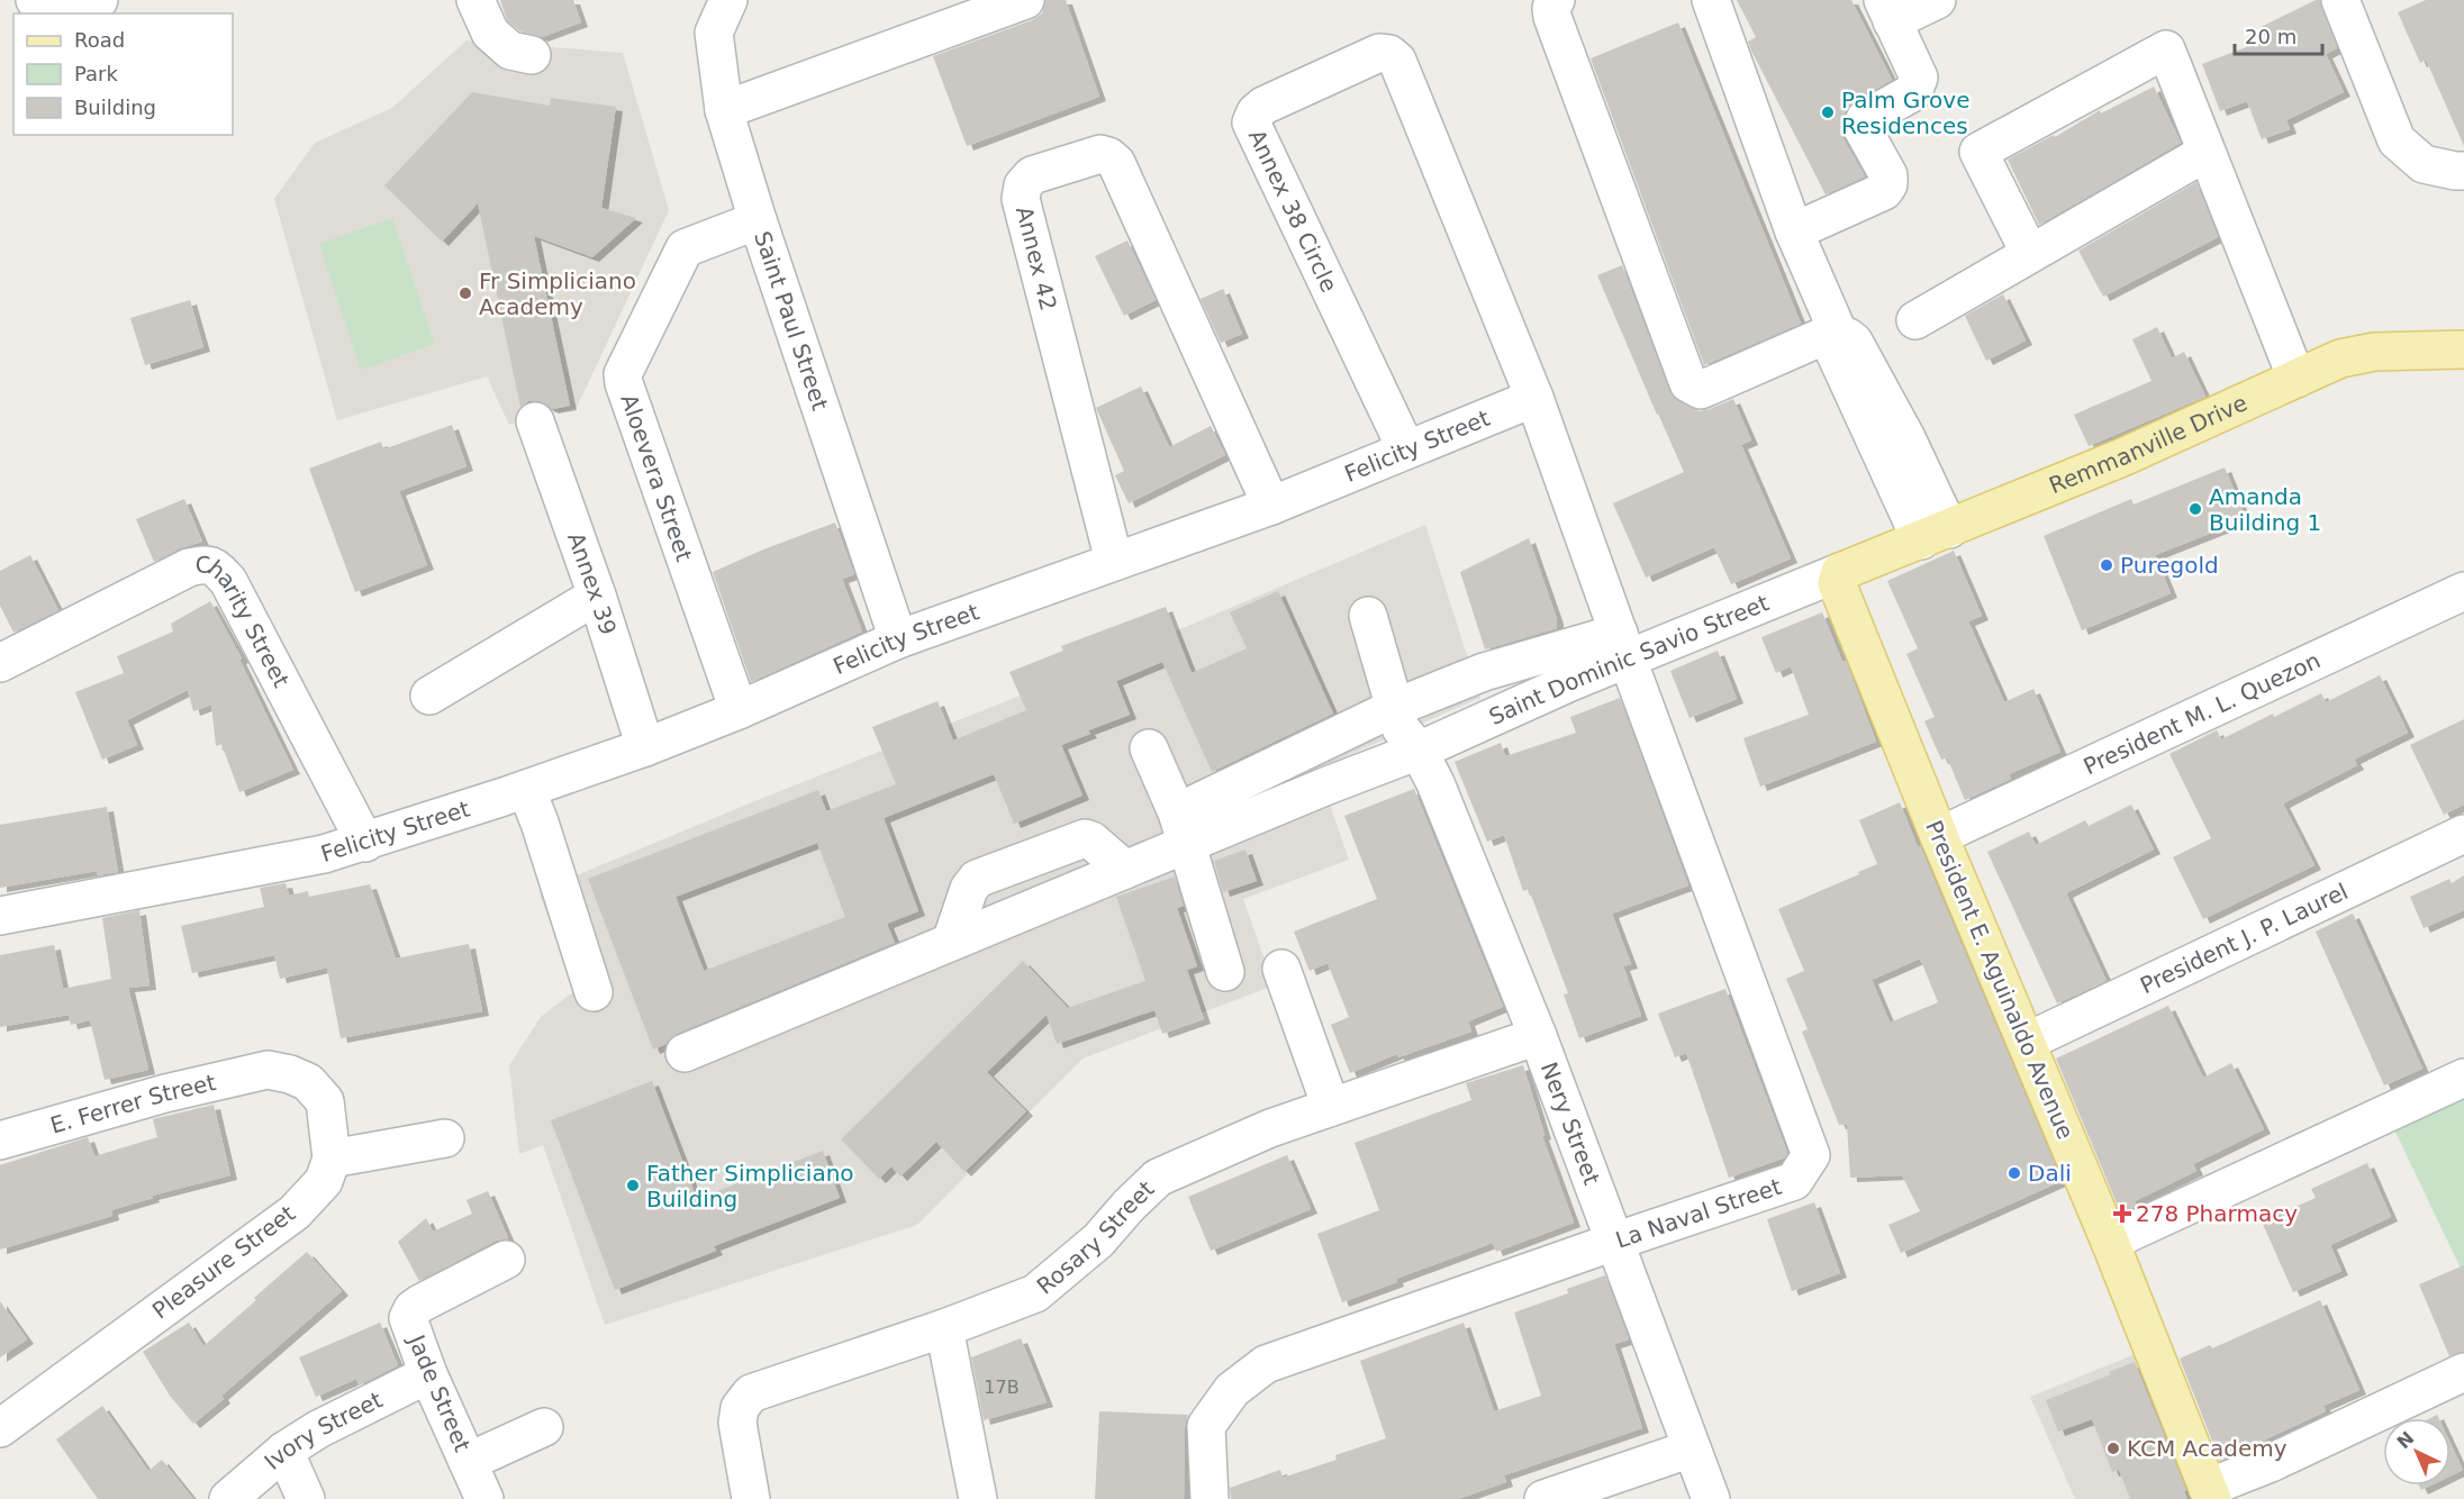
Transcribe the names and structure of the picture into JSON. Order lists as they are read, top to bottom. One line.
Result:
{"streets":{"main road":["Remmanville Drive","President E. Aguinaldo Avenue"],"street":["Annex 38 Circle","Annex 42","Saint Paul Street","Felicity Street","Aloevera Street","Annex 39","Charity Street","Saint Dominic Savio Street","President M. L. Quezon","President J. P. Laurel","E. Ferrer Street","Nery Street","La Naval Street","Rosary Street","Pleasure Street","Jade Street","Ivory Street"]},"crossings":[["Annex 38 Circle","Felicity Street"],["Annex 42","Felicity Street"],["Saint Paul Street","Felicity Street"],["Saint Paul Street","Aloevera Street"],["Remmanville Drive","Saint Dominic Savio Street"],["Remmanville Drive","President E. Aguinaldo Avenue"],["Felicity Street","Aloevera Street"],["Felicity Street","Annex 39"],["Felicity Street","Charity Street"],["Saint Dominic Savio Street","President E. Aguinaldo Avenue"],["Saint Dominic Savio Street","Nery Street"],["Saint Dominic Savio Street","La Naval Street"],["President M. L. Quezon","President E. Aguinaldo Avenue"],["President J. P. Laurel","President E. Aguinaldo Avenue"],["E. Ferrer Street","Pleasure Street"],["Nery Street","La Naval Street"],["Nery Street","Rosary Street"],["Jade Street","Ivory Street"]],"places":{"other":["Palm Grove Residences","Fr Simpliciano Academy","Amanda Building 1","Puregold","Dali","Father Simpliciano Building","KCM Academy"],"health":["278 Pharmacy"]},"house_numbers":["17B"],"legend":["Road","Park","Building"],"scale_bar":"20 m","north":"top left"}
